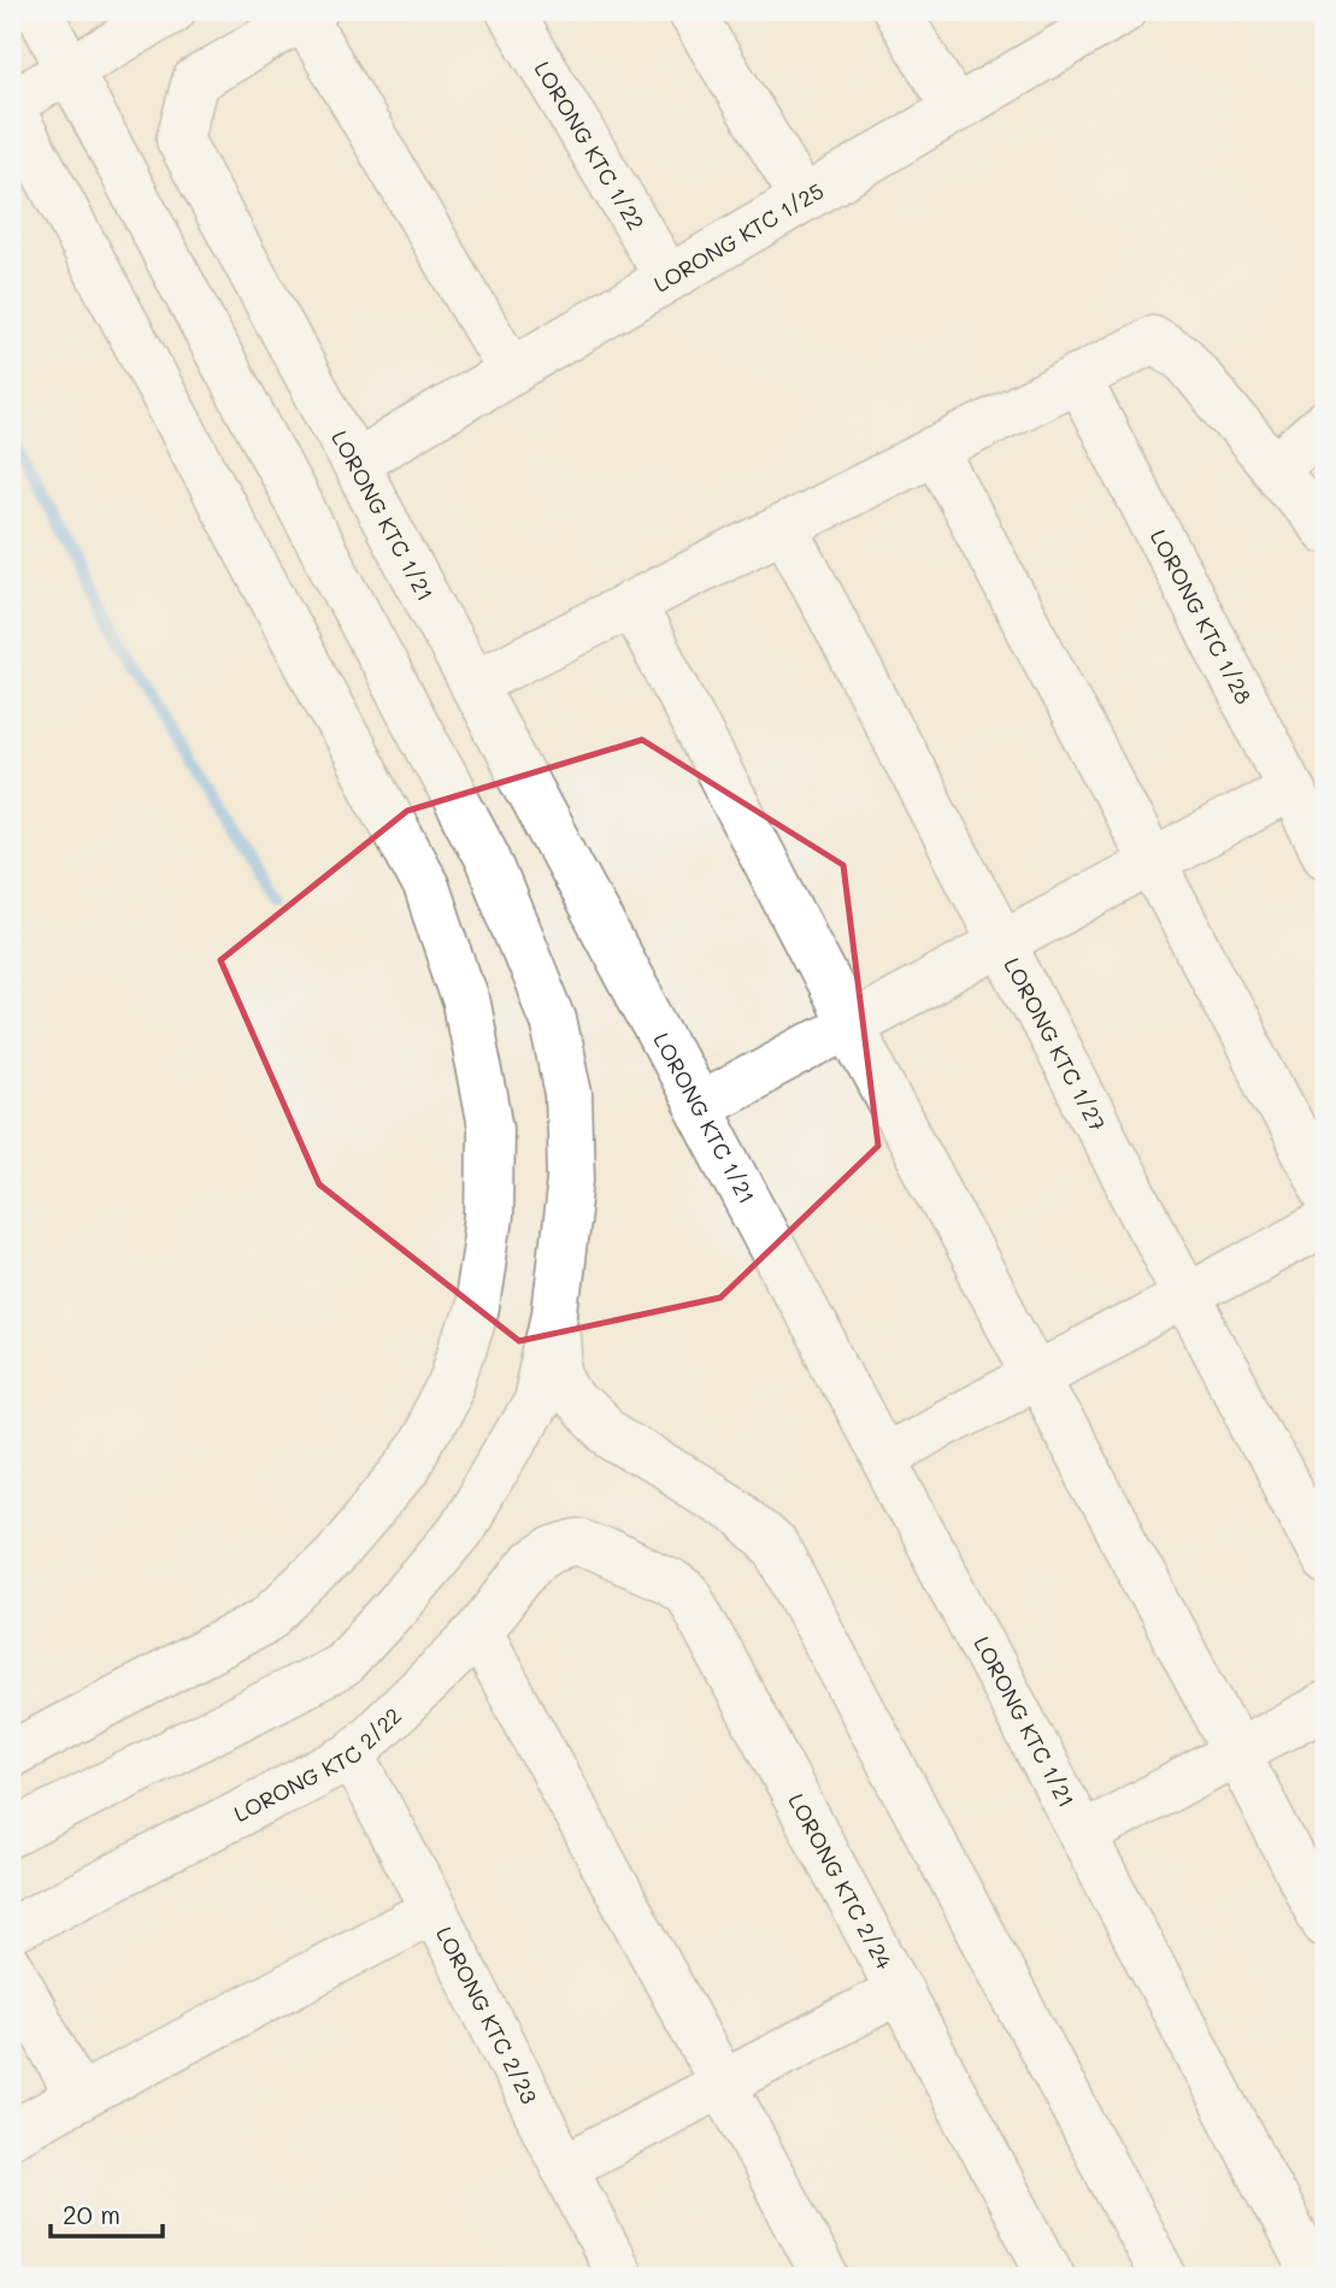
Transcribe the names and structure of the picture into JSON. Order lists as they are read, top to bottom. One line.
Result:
{"streets":{"street":["LORONG KTC 1/22","LORONG KTC 1/25","LORONG KTC 1/21","LORONG KTC 1/28","LORONG KTC 1/27","LORONG KTC 2/22","LORONG KTC 2/24","LORONG KTC 2/23"]},"crossings":[["LORONG KTC 1/22","LORONG KTC 1/25"],["LORONG KTC 1/25","LORONG KTC 1/21"],["LORONG KTC 2/22","LORONG KTC 2/24"],["LORONG KTC 2/22","LORONG KTC 2/23"]],"scale_bar":"20 m"}
